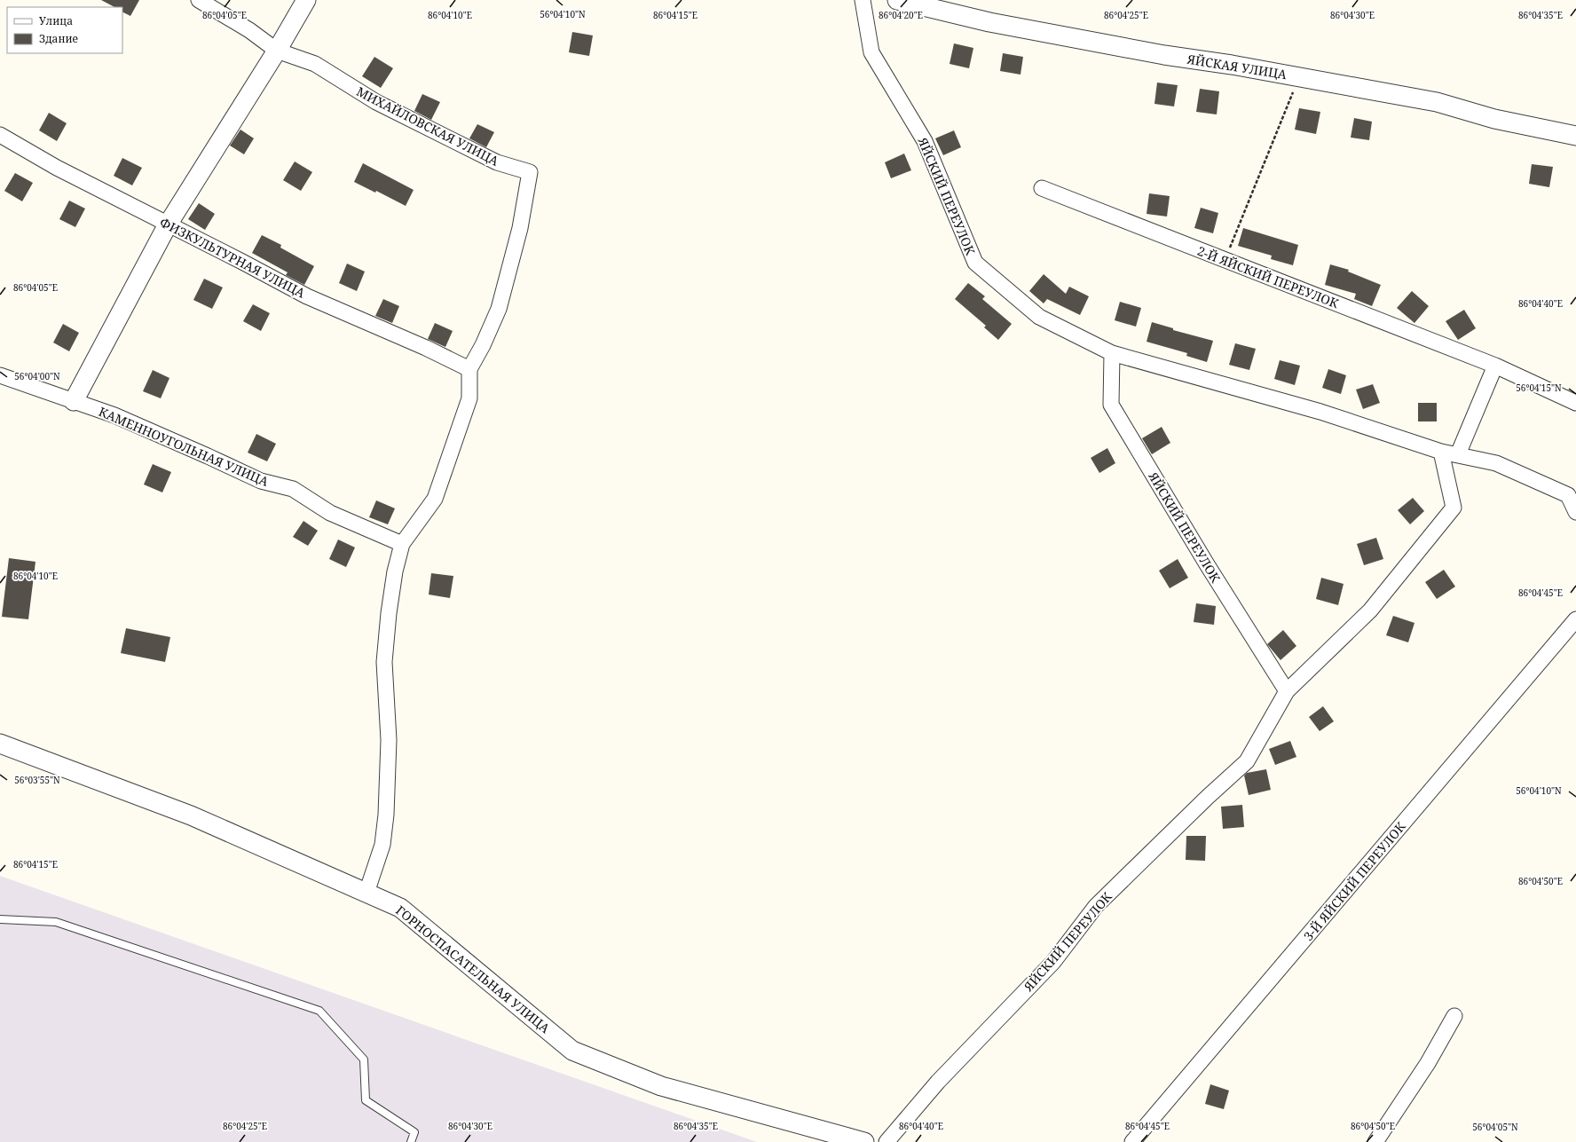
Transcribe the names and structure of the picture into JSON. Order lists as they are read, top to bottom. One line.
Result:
{"streets":{"street":["ЯЙСКАЯ УЛИЦА","МИХАЙЛОВСКАЯ УЛИЦА","ЯЙСКИЙ ПЕРЕУЛОК","ФИЗКУЛЬТУРНАЯ УЛИЦА","2-Й ЯЙСКИЙ ПЕРЕУЛОК","КАМЕННОУГОЛЬНАЯ УЛИЦА","3-Й ЯЙСКИЙ ПЕРЕУЛОК","ГОРНОСПАСАТЕЛЬНАЯ УЛИЦА"]},"crossings":[["МИХАЙЛОВСКАЯ УЛИЦА","ФИЗКУЛЬТУРНАЯ УЛИЦА"]],"legend":["Улица","Здание"],"coordinates":["56°04'10\"N","86°04'35\"E","86°04'05\"E","86°04'10\"E","86°04'15\"E","86°04'20\"E","86°04'25\"E","86°04'30\"E","86°04'40\"E","56°04'00\"N","56°04'15\"N","86°04'45\"E","56°03'55\"N","86°04'50\"E","56°04'05\"N"]}
